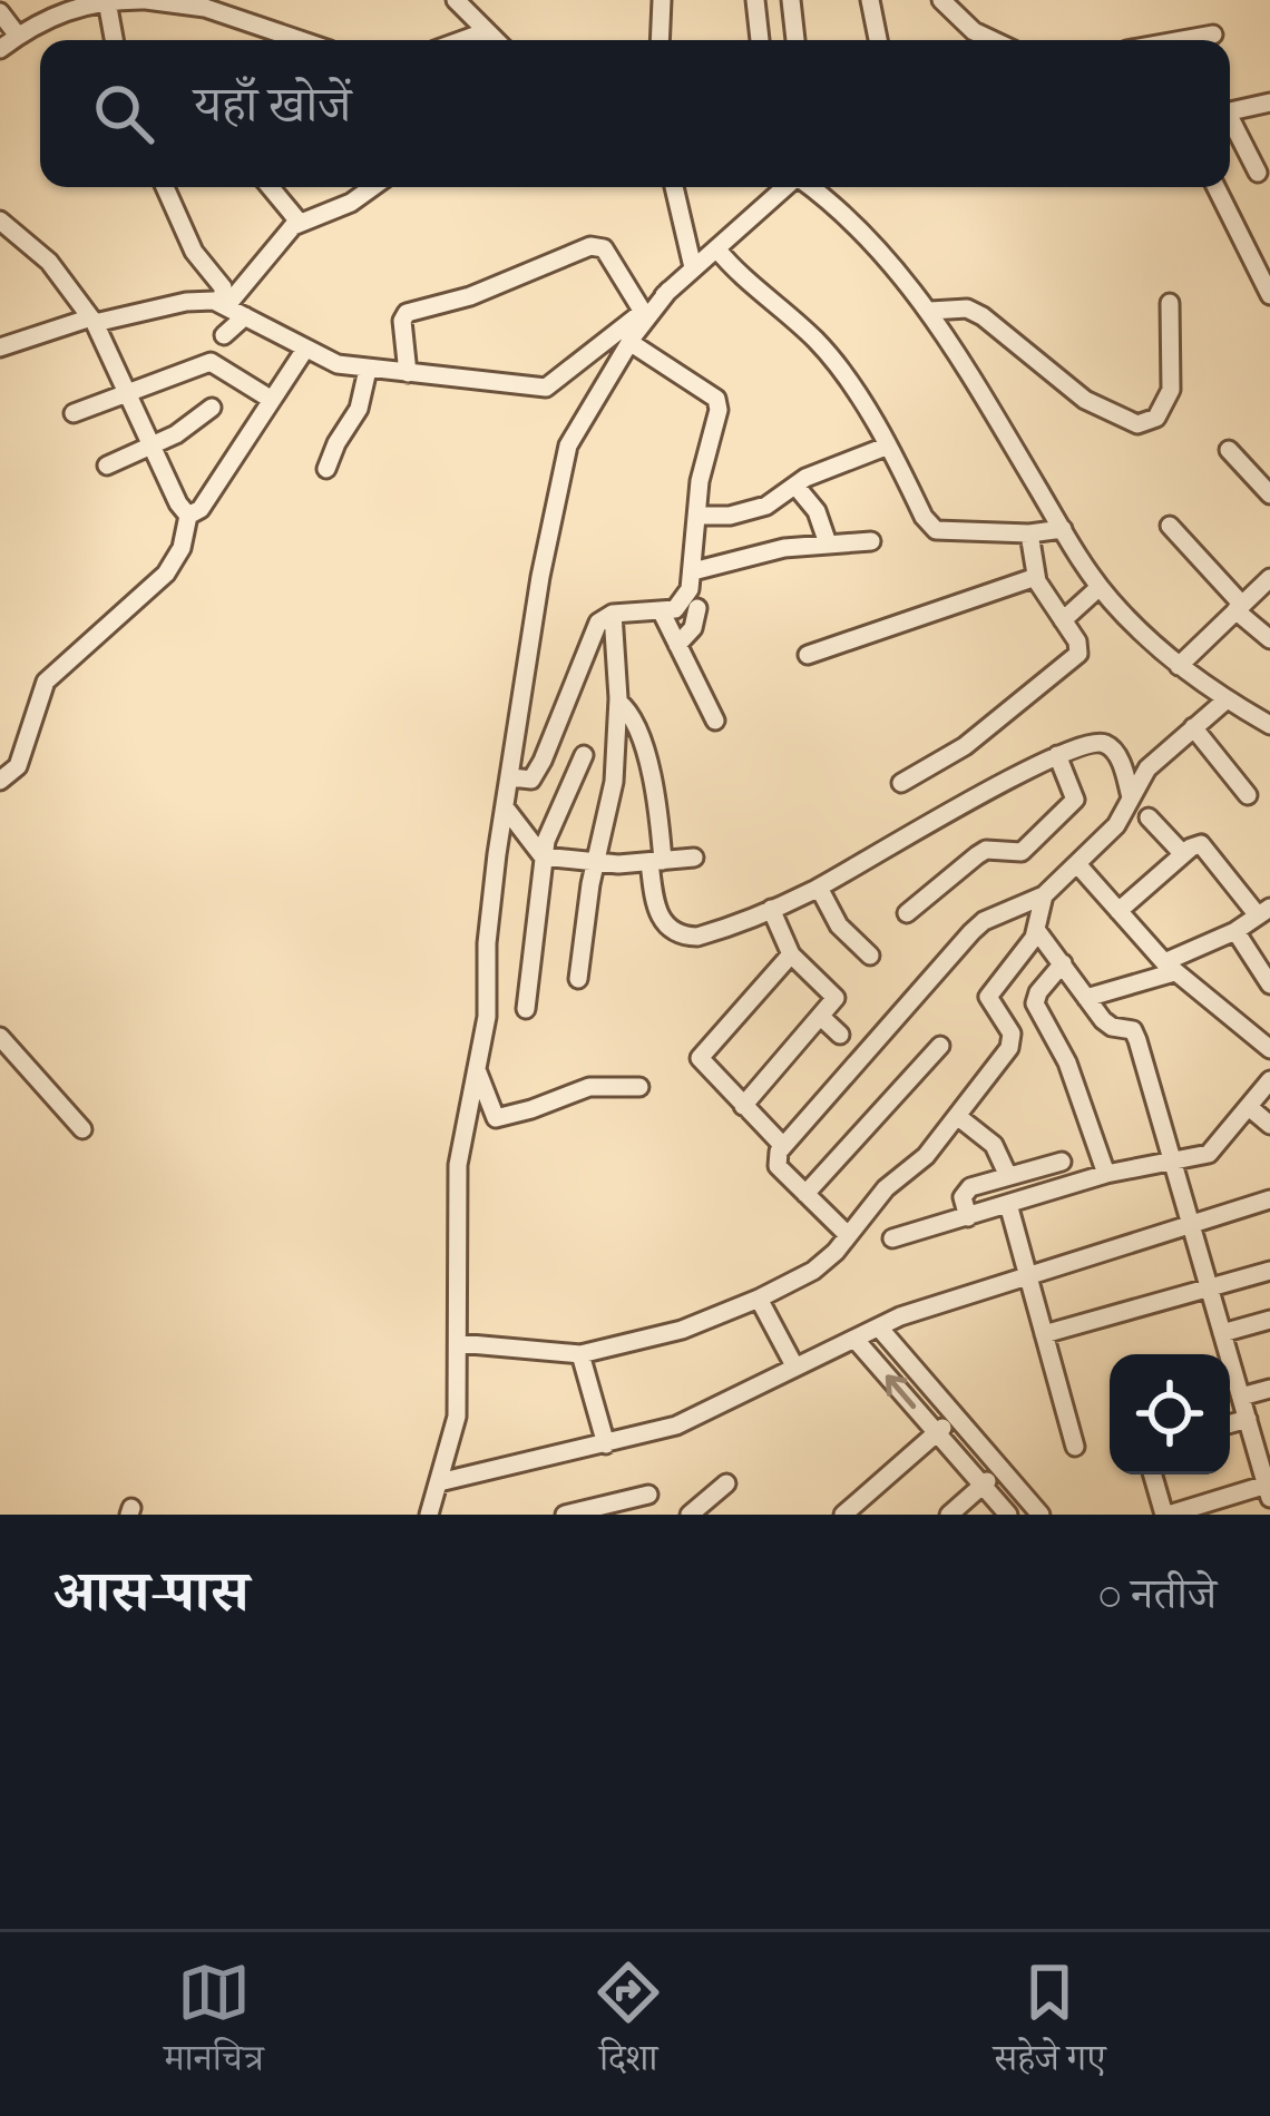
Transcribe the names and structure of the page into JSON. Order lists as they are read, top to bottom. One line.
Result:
{"page":{"search":"यहाँ खोजें","heading":["आस-पास","0 नतीजे"],"nav":["मानचित्र","दिशा","सहेजे गए"]}}
